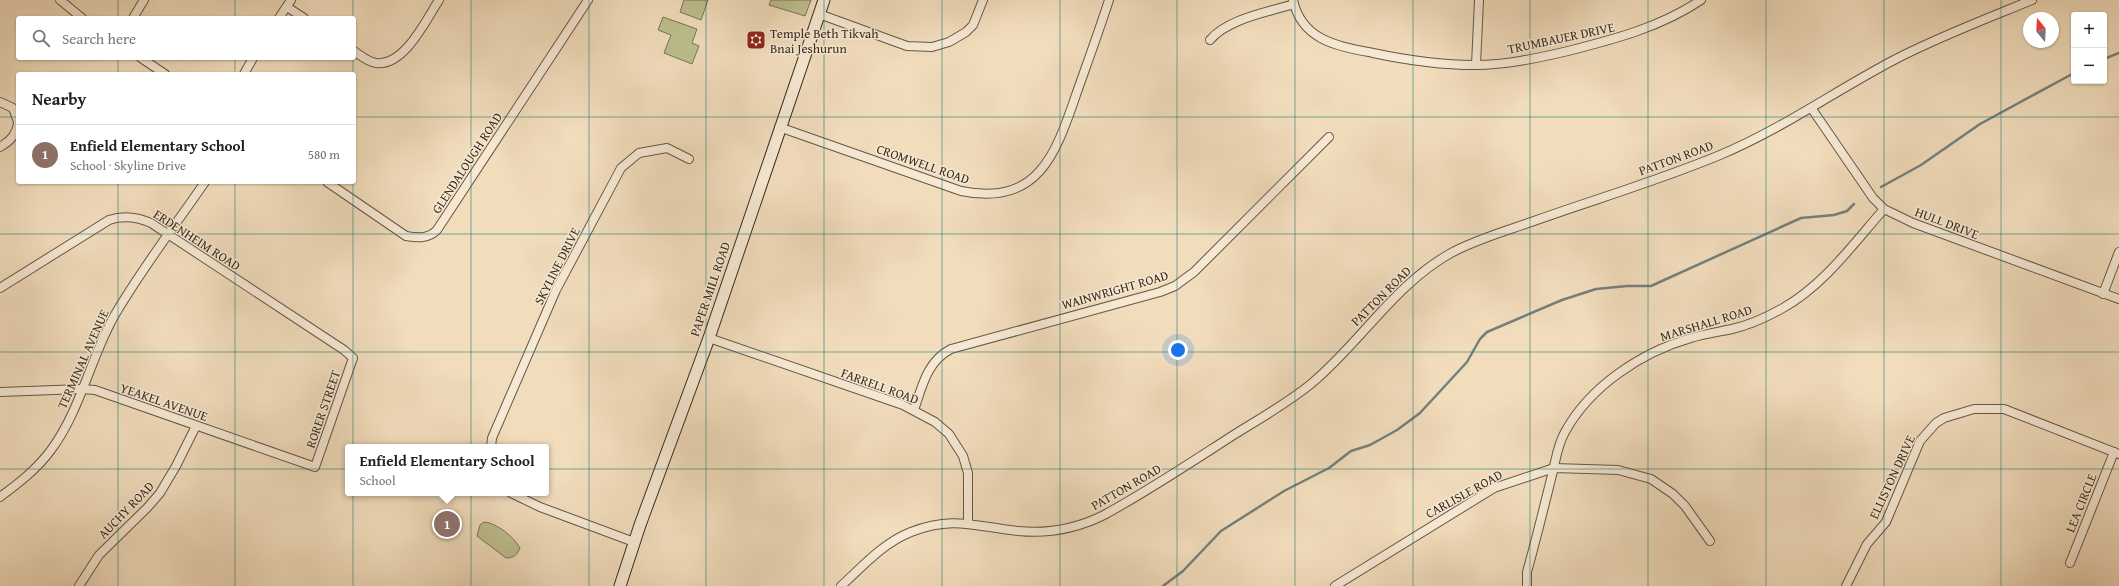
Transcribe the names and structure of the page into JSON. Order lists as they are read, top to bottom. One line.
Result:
{"streets":{"main road":["PAPER MILL ROAD"],"street":["TRUMBAUER DRIVE","PATTON ROAD","GLENDALOUGH ROAD","CROMWELL ROAD","HULL DRIVE","ERDENHEIM ROAD","SKYLINE DRIVE","WAINWRIGHT ROAD","MARSHALL ROAD","TERMINAL AVENUE","FARRELL ROAD","YEAKEL AVENUE","RORER STREET","ELLISTON DRIVE","CARLISLE ROAD","LEA CIRCLE","AUCHY ROAD"]},"crossings":[["PATTON ROAD","HULL DRIVE"],["PATTON ROAD","FARRELL ROAD"],["CROMWELL ROAD","PAPER MILL ROAD"],["HULL DRIVE","MARSHALL ROAD"],["ERDENHEIM ROAD","TERMINAL AVENUE"],["ERDENHEIM ROAD","RORER STREET"],["PAPER MILL ROAD","FARRELL ROAD"],["WAINWRIGHT ROAD","FARRELL ROAD"],["MARSHALL ROAD","CARLISLE ROAD"],["TERMINAL AVENUE","YEAKEL AVENUE"],["YEAKEL AVENUE","RORER STREET"],["YEAKEL AVENUE","AUCHY ROAD"],["ELLISTON DRIVE","LEA CIRCLE"]],"places":{"synagogue":["Temple Beth Tikvah Bnai Jeshurun"]},"north":"top","page":{"map_buttons":["+","−"],"search":"Search here","heading":"Nearby","list":[{"mark":"1","name":"Enfield Elementary School","note":"School · Skyline Drive","value":"580 m"}],"popup":["Enfield Elementary School","School"],"pins":"1"}}
